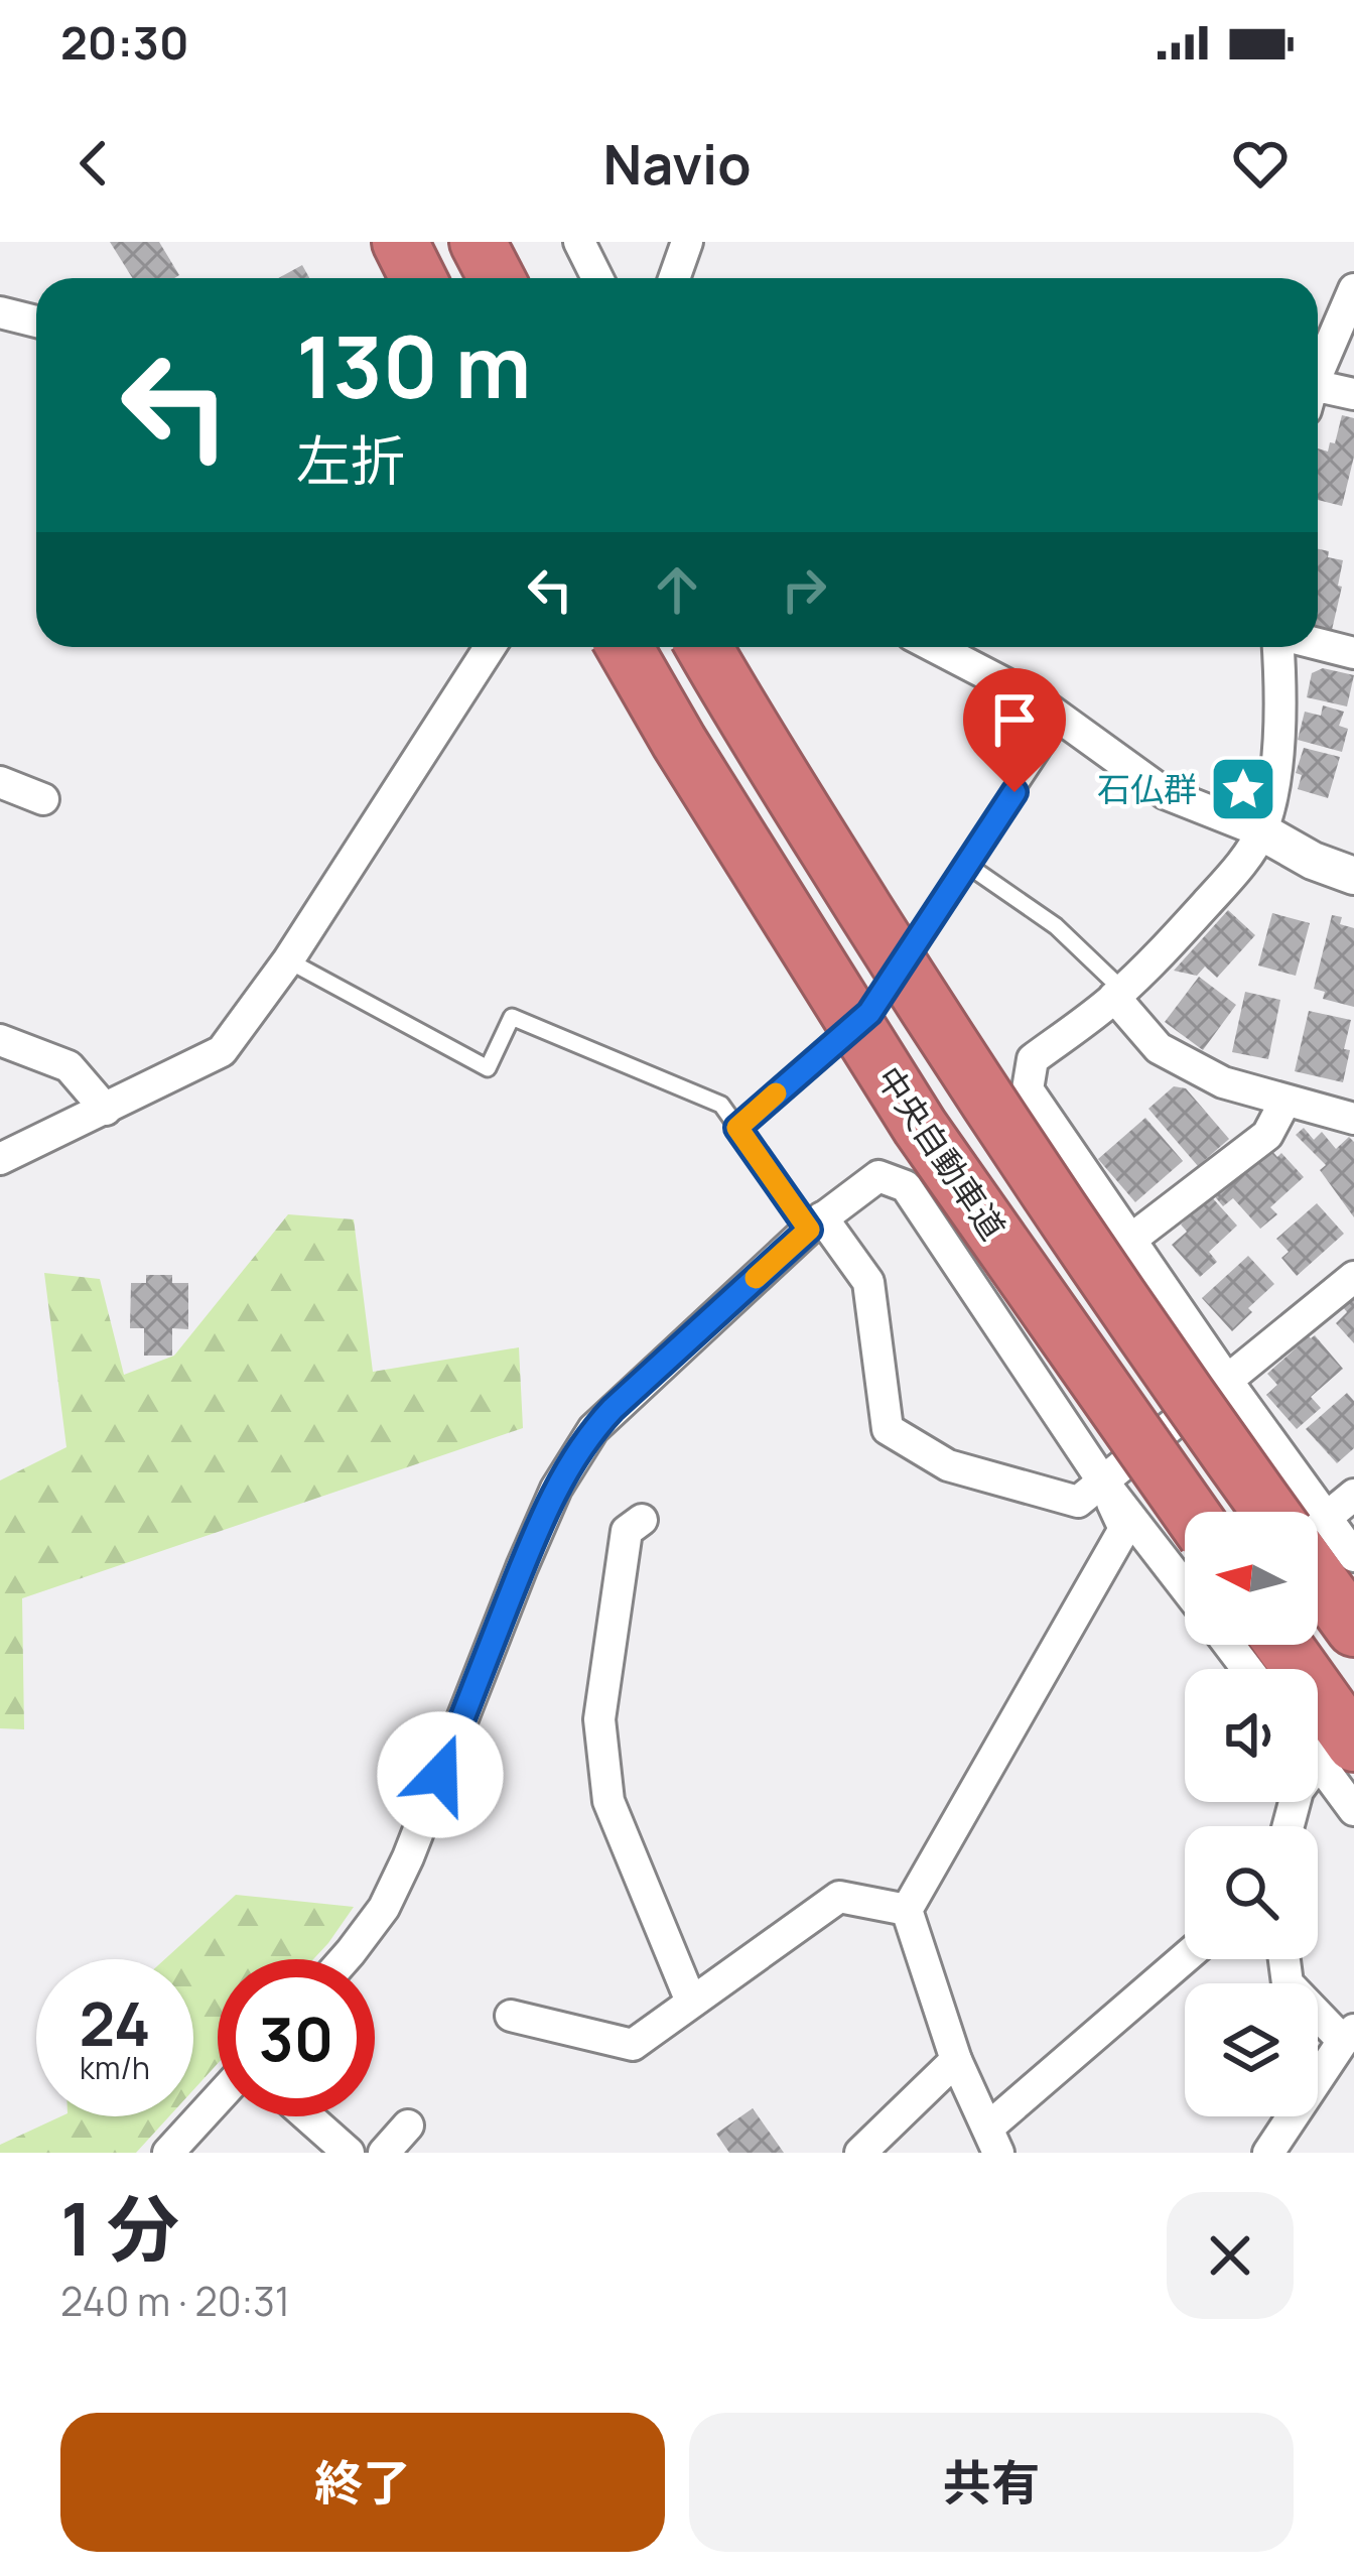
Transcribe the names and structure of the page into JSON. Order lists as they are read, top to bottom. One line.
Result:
{"streets":{"highway":["中央自動車道"]},"places":{"place":["石仏群"]},"north":"left","page":{"status":"20:30","header":"Navio","turn":["130 m","左折"],"speed":"24 km/h","limit":"30","heading":["1 分","240 m · 20:31"],"buttons":["終了","共有"]}}
